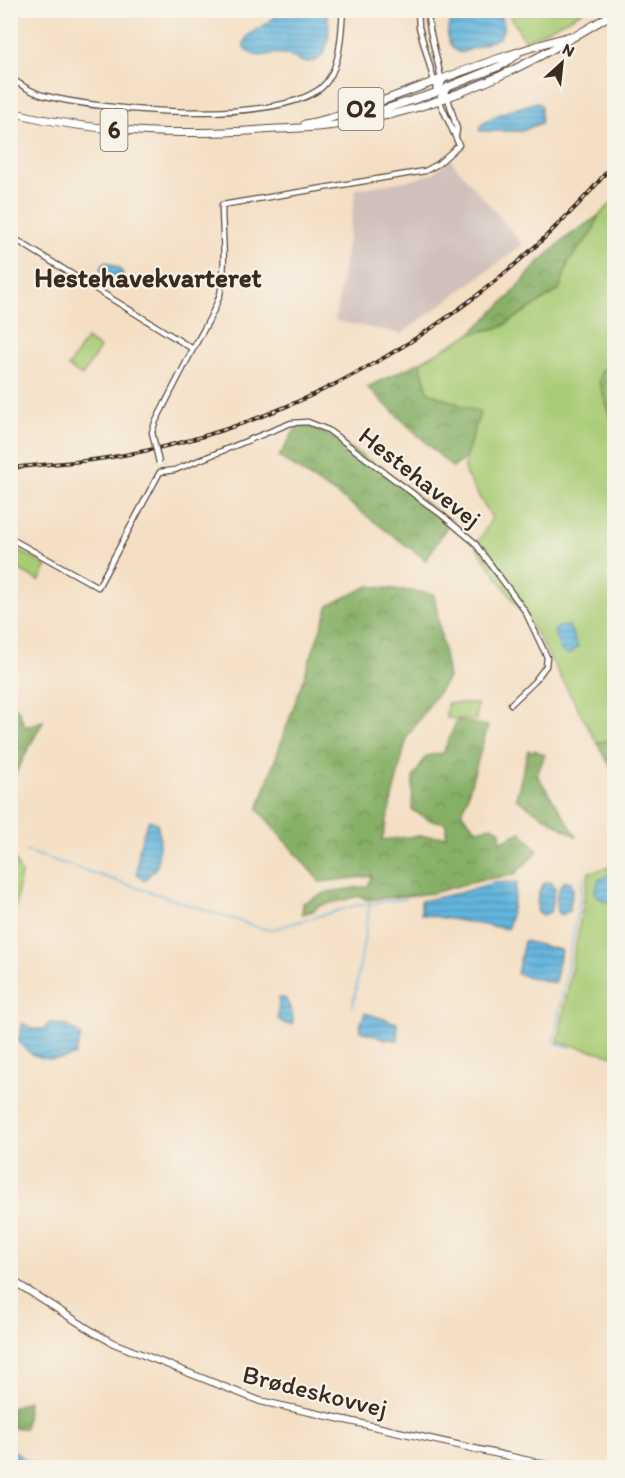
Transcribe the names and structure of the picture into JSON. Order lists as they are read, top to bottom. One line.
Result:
{"streets":{"main road":["O2","6"],"street":["Hestehavevej","Brødeskovvej"]},"crossings":[["O2","6"]],"districts":["Hestehavekvarteret"],"north":"top right"}
